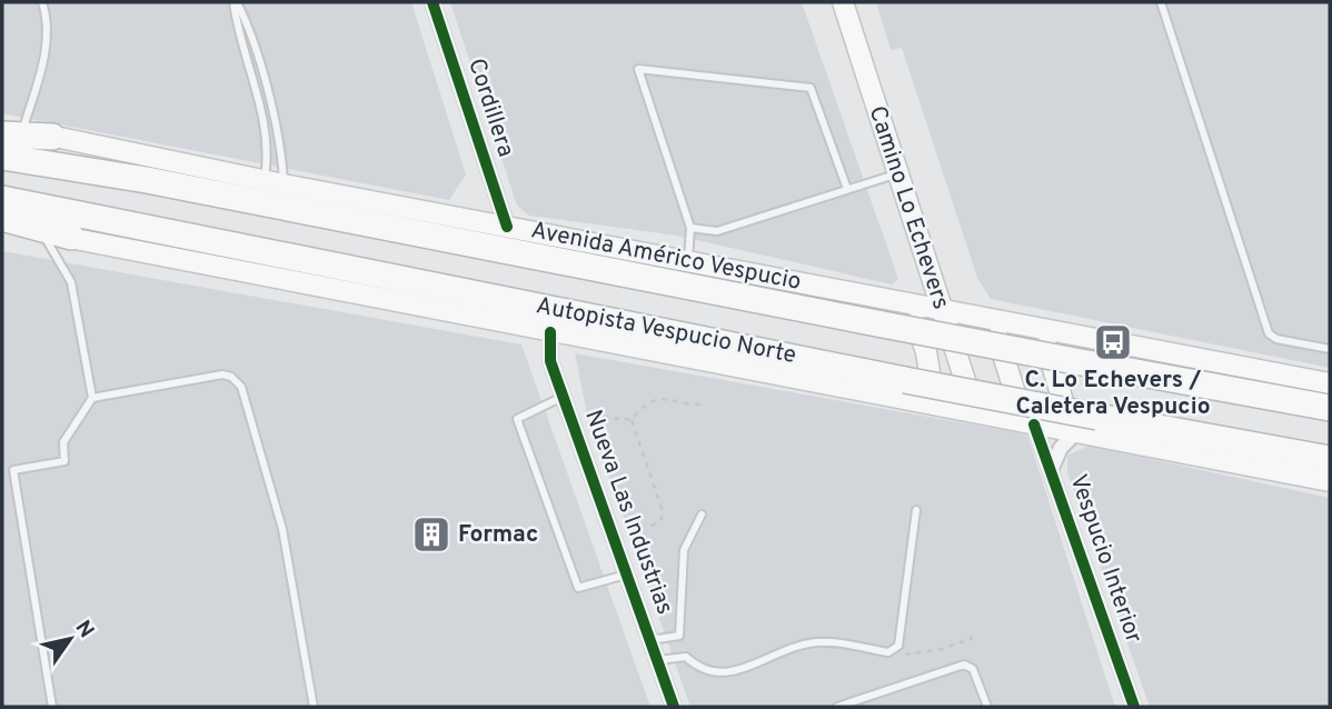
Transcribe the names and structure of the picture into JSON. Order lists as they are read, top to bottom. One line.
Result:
{"streets":{"highway":["Autopista Vespucio Norte"],"main road":["Camino Lo Echevers","Avenida Américo Vespucio"],"street":["Cordillera","Nueva Las Industrias","Vespucio Interior"]},"crossings":[["Cordillera","Avenida Américo Vespucio"],["Camino Lo Echevers","Avenida Américo Vespucio"]],"places":{"bus stop":["C. Lo Echevers / Caletera Vespucio"],"building":["Formac"]},"north":"top right"}
